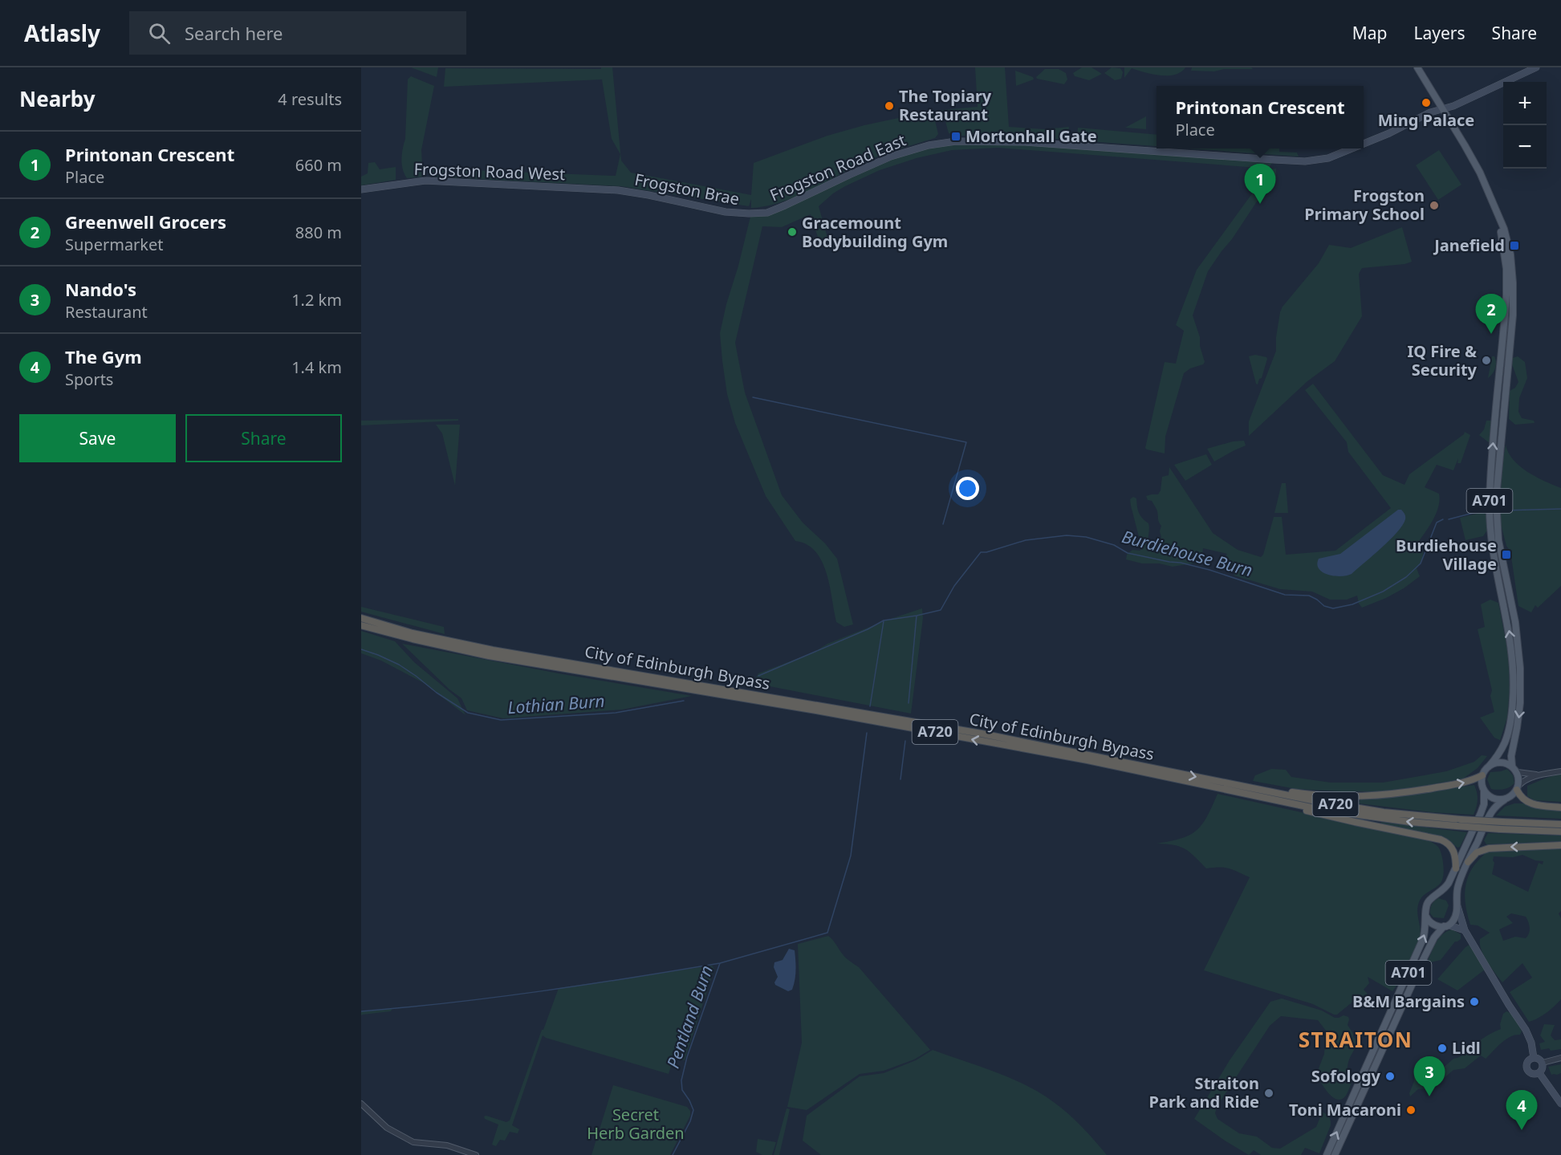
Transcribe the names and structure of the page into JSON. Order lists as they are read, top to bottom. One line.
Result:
{"streets":{"highway":["City of Edinburgh Bypass","A720"],"main road":["Frogston Road East","Frogston Road West","Frogston Brae","A701"]},"crossings":[["Frogston Road East","Frogston Brae"],["Frogston Road East","A701"],["Frogston Road West","Frogston Brae"]],"districts":["STRAITON"],"water":["Burdiehouse Burn","Lothian Burn","Pentland Burn"],"parks":["Secret Herb Garden"],"places":{"other":["Ming Palace","The Topiary Restaurant","Frogston Primary School","Gracemount Bodybuilding Gym","IQ Fire & Security","B&M Bargains","Lidl","Sofology","Straiton Park and Ride","Toni Macaroni"],"transit":["Mortonhall Gate","Janefield","Burdiehouse Village"]},"page":{"header":"Atlasly","search":"Search here","nav":["Map","Layers","Share"],"heading":["Nearby","4 results"],"map_buttons":["+","−"],"popup":["Printonan Crescent","Place"],"list":[{"mark":"1","name":"Printonan Crescent","note":"Place","value":"660 m"},{"mark":"2","name":"Greenwell Grocers","note":"Supermarket","value":"880 m"},{"mark":"3","name":"Nando's","note":"Restaurant","value":"1.2 km"},{"mark":"4","name":"The Gym","note":"Sports","value":"1.4 km"}],"pins":["1","2","3","4"],"buttons":["Save","Share"]}}
